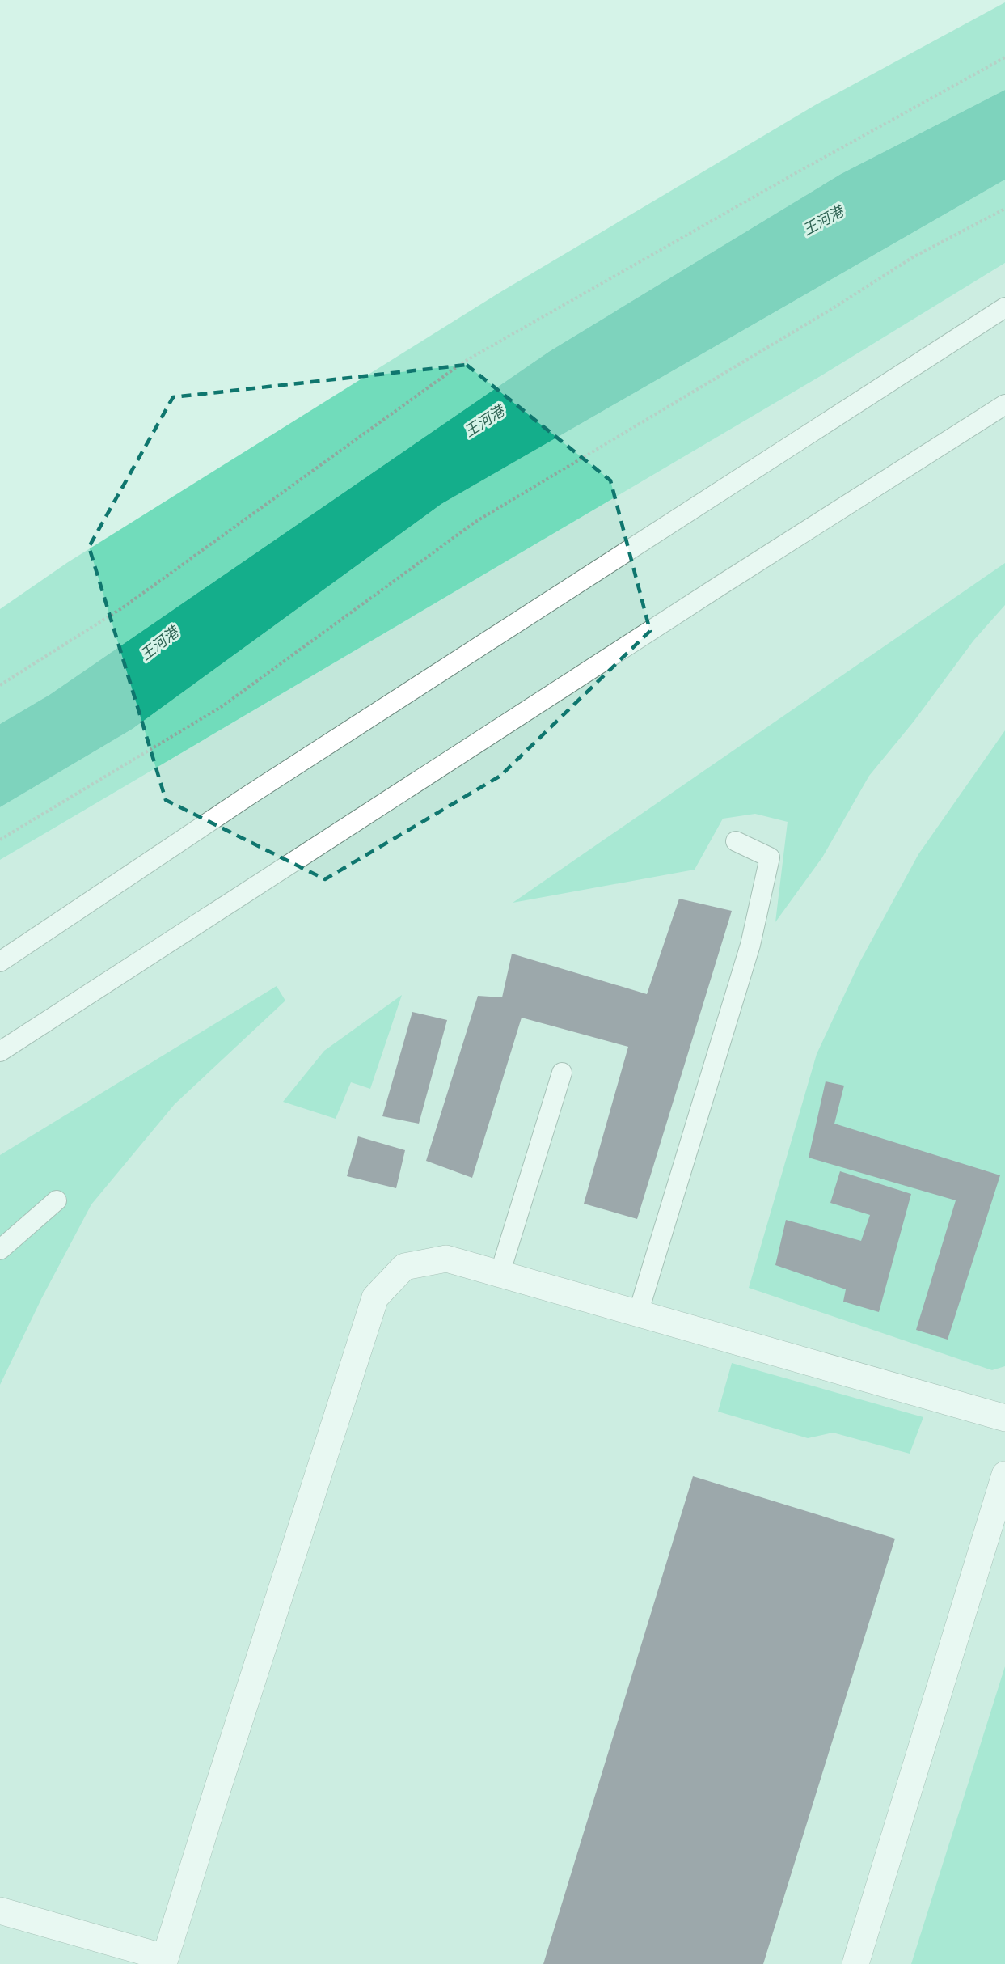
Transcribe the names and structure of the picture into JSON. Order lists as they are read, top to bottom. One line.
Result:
{"water":["王河港"]}
